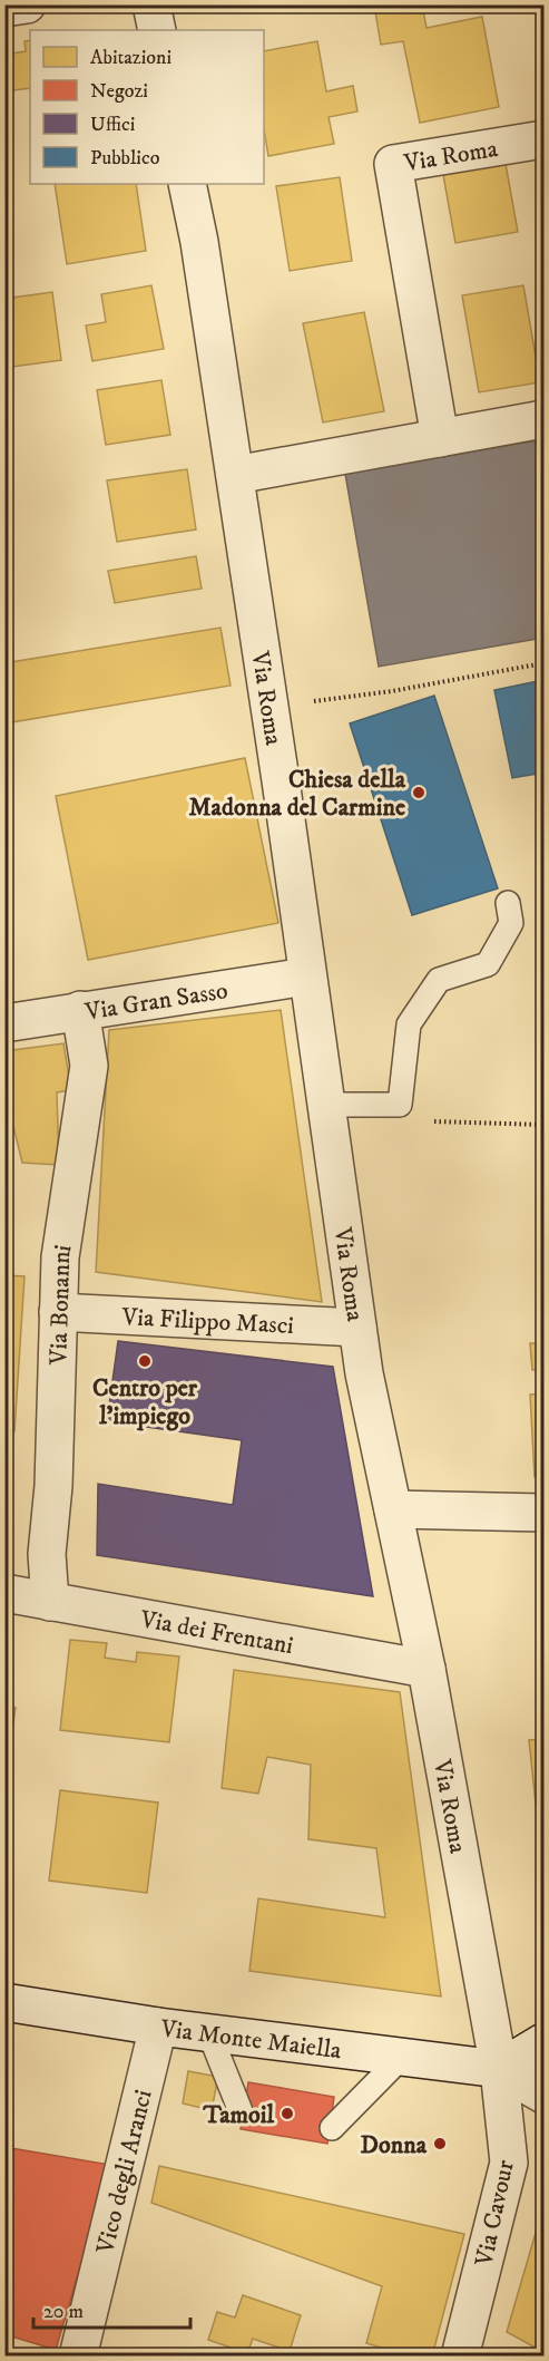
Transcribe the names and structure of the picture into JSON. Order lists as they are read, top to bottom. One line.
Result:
{"streets":{"street":["Via Roma","Via Gran Sasso","Via Bonanni","Via Filippo Masci","Via dei Frentani","Via Monte Maiella","Vico degli Aranci","Via Cavour"]},"crossings":[["Via Roma","Via Gran Sasso"],["Via Roma","Via Filippo Masci"],["Via Roma","Via dei Frentani"],["Via Roma","Via Monte Maiella"],["Via Roma","Via Cavour"],["Via Gran Sasso","Via Bonanni"],["Via Bonanni","Via Filippo Masci"],["Via Bonanni","Via dei Frentani"],["Via Monte Maiella","Vico degli Aranci"],["Via Monte Maiella","Via Cavour"]],"places":["Chiesa della Madonna del Carmine","Centro per l'impiego","Tamoil","Donna"],"legend":["Abitazioni","Negozi","Uffici","Pubblico"],"scale_bar":"20 m"}
